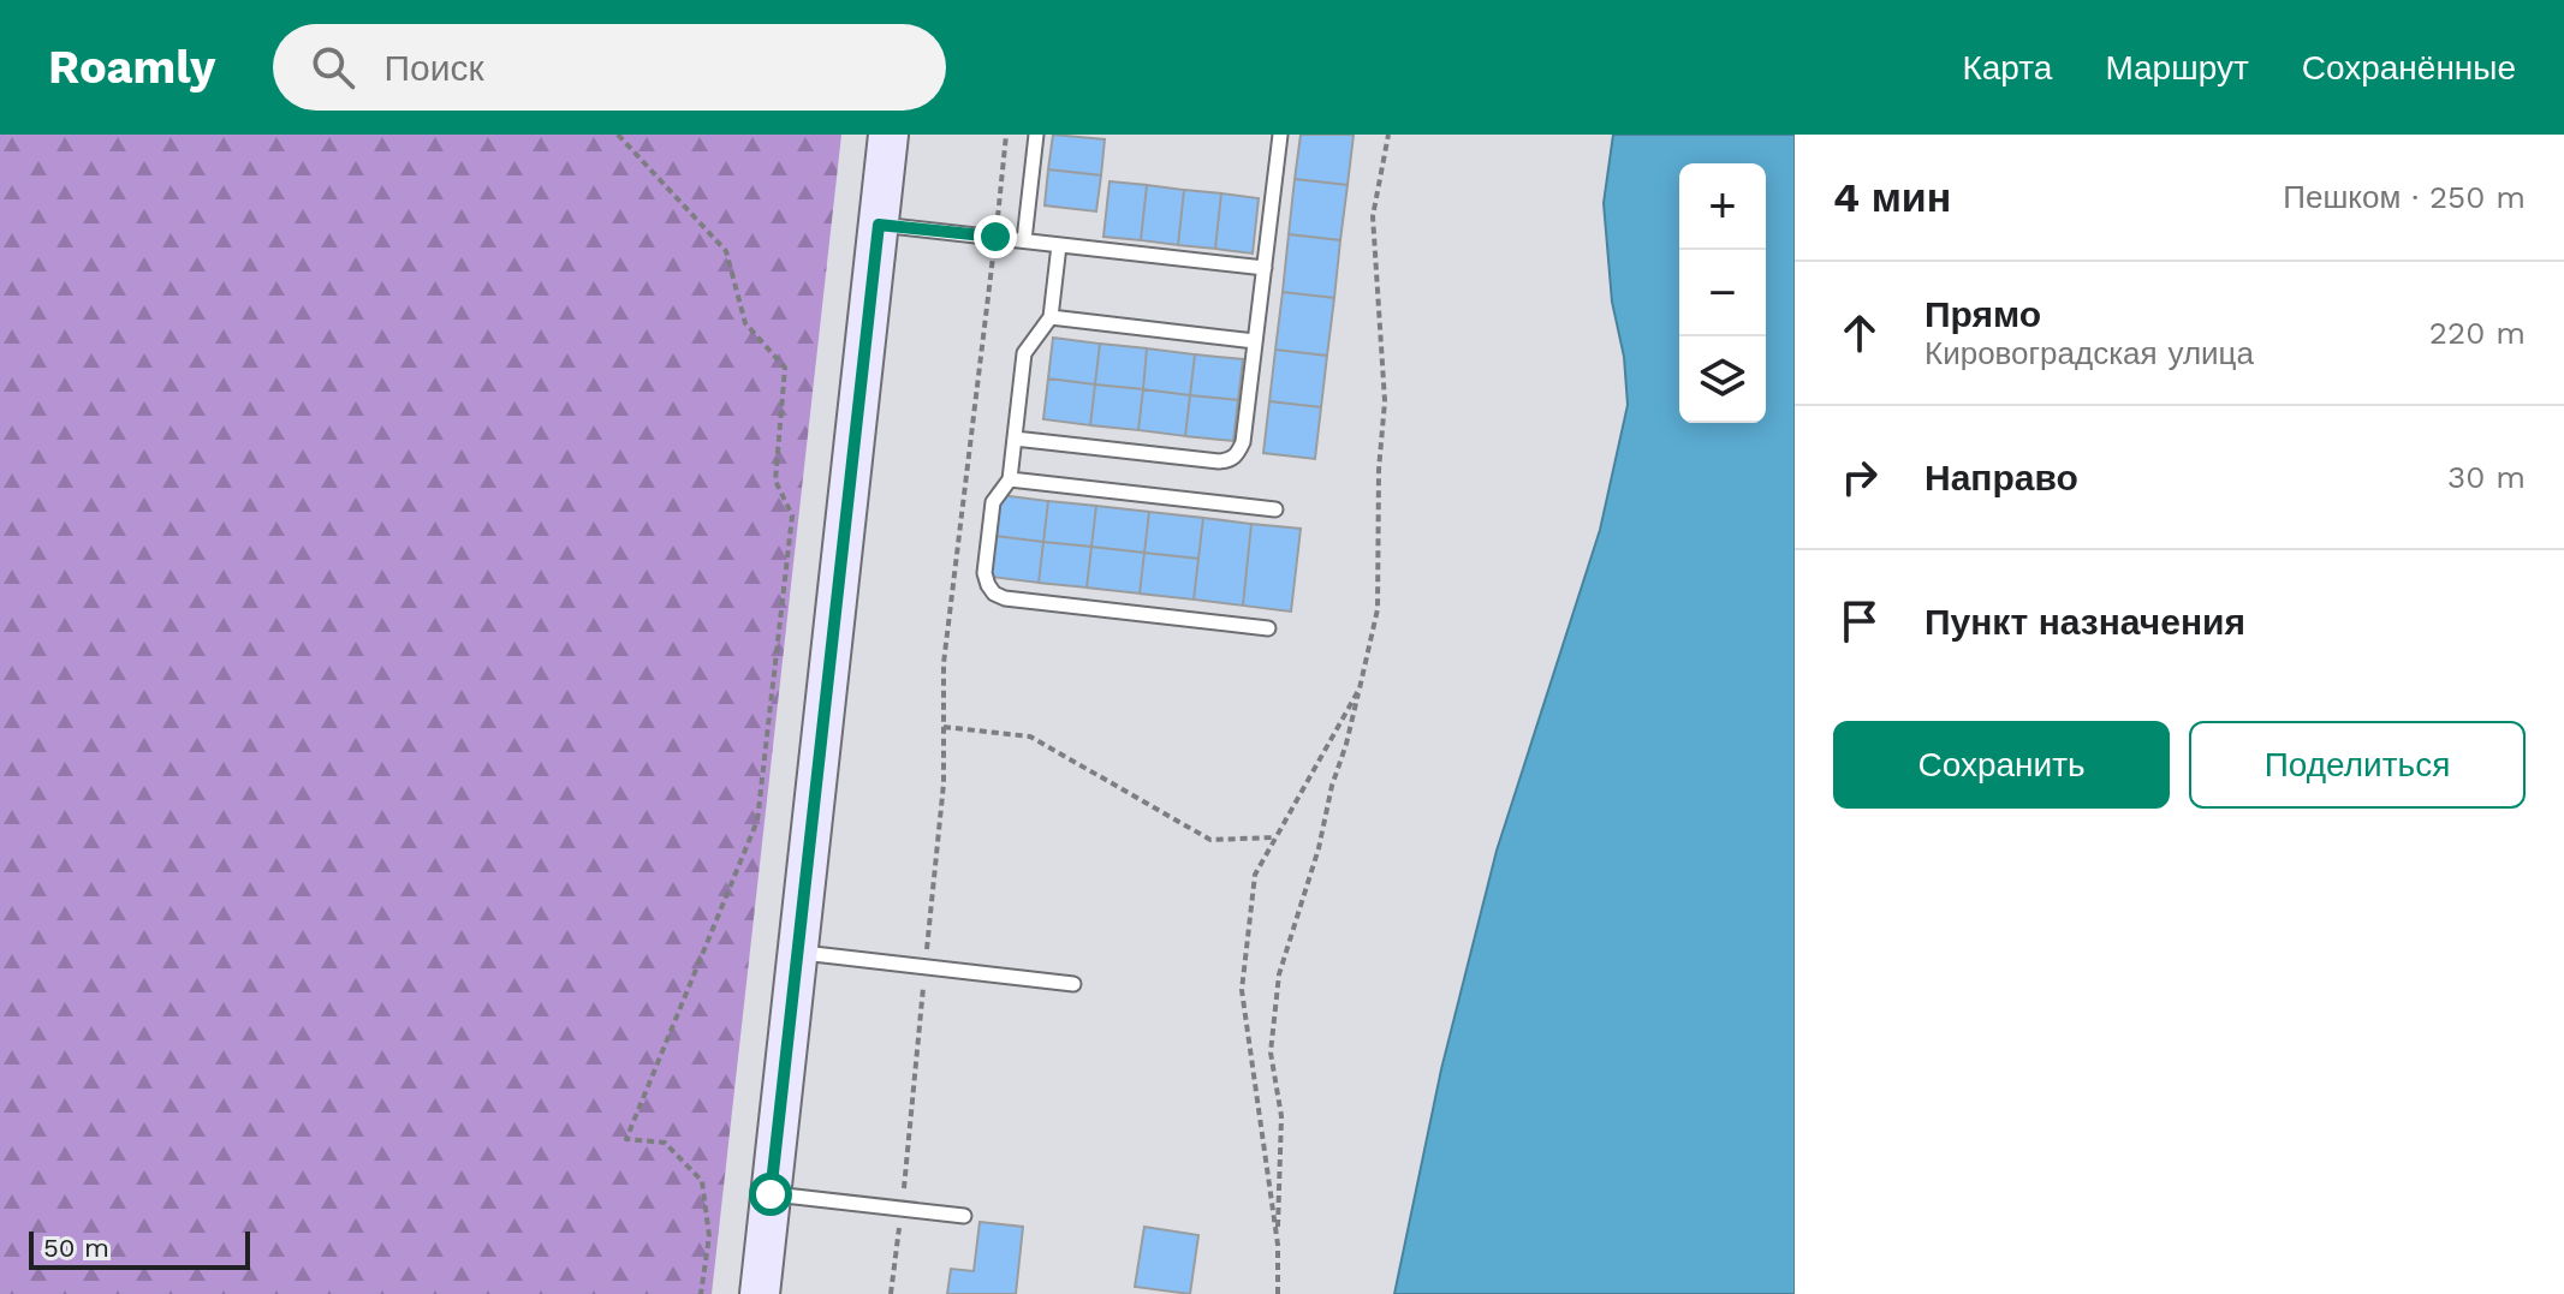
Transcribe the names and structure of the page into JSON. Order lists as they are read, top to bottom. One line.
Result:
{"scale_bar":"50 m","page":{"header":"Roamly","search":"Поиск","nav":["Карта","Маршрут","Сохранённые"],"heading":["4 мин","Пешком · 250 m"],"map_buttons":["+","−"],"list":[["Прямо","Кировоградская улица","220 m"],["Направо","30 m"],"Пункт назначения"],"buttons":["Сохранить","Поделиться"],"scale":"50 m"}}
